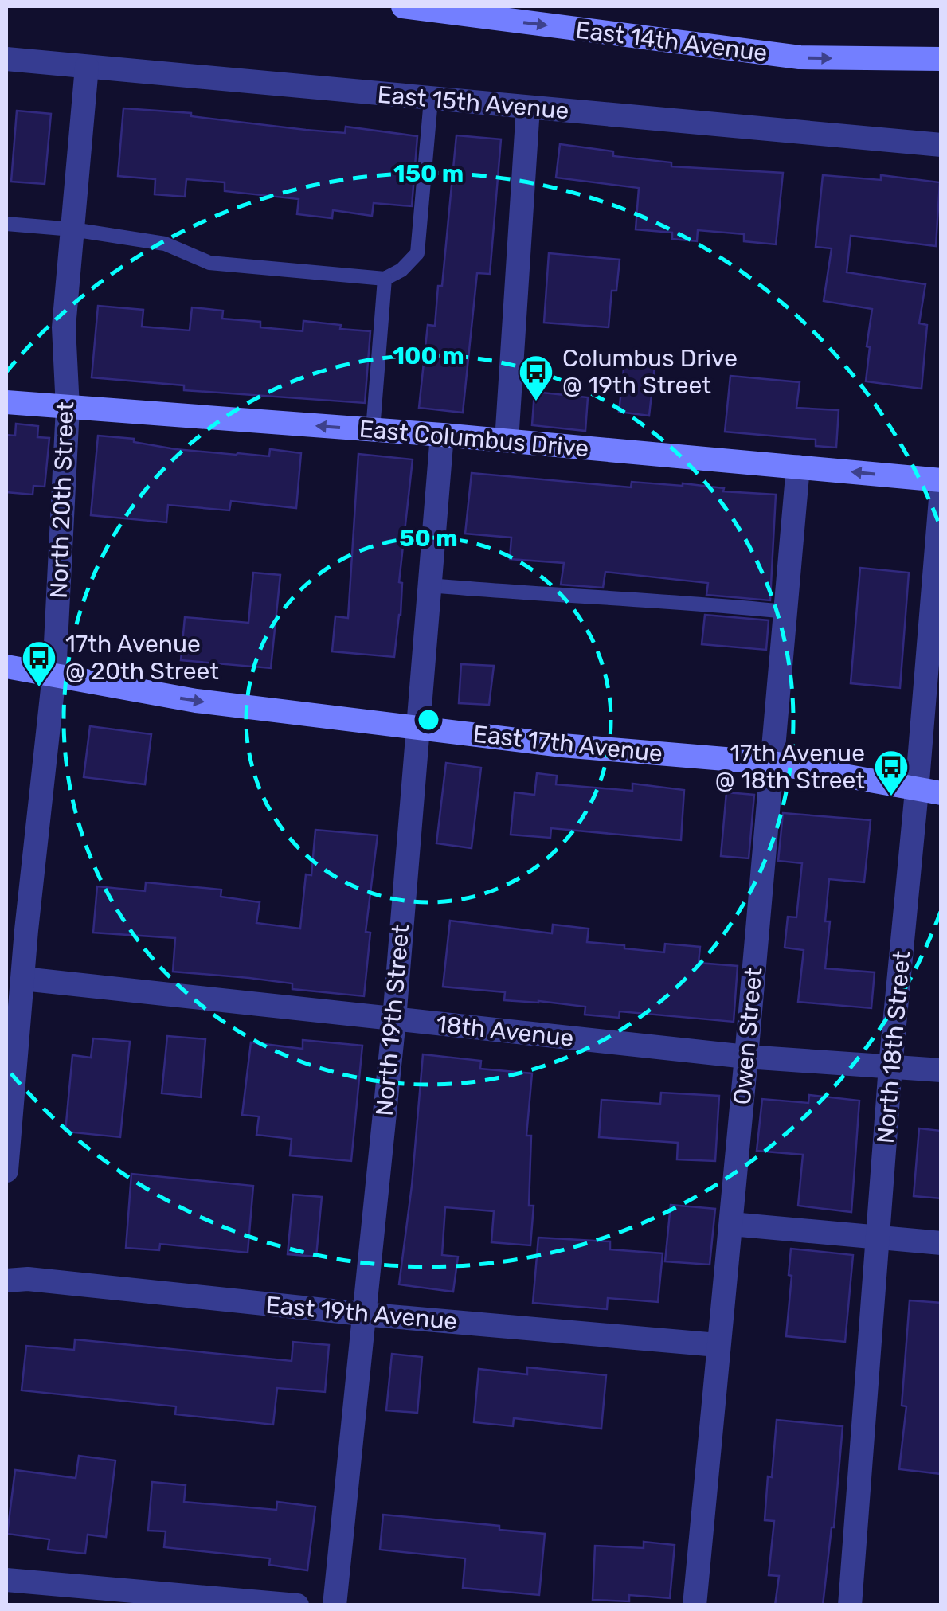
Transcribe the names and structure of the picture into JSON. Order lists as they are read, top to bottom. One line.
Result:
{"streets":{"main road":["East 14th Avenue","East Columbus Drive","East 17th Avenue"],"street":["East 15th Avenue","North 20th Street","North 19th Street","18th Avenue","Owen Street","North 18th Street","East 19th Avenue"]},"crossings":[["East 15th Avenue","North 20th Street"],["East Columbus Drive","North 20th Street"],["East Columbus Drive","North 19th Street"],["East Columbus Drive","Owen Street"],["North 20th Street","East 17th Avenue"],["North 20th Street","18th Avenue"],["East 17th Avenue","North 19th Street"],["East 17th Avenue","Owen Street"],["East 17th Avenue","North 18th Street"],["North 19th Street","18th Avenue"],["North 19th Street","East 19th Avenue"],["18th Avenue","Owen Street"],["18th Avenue","North 18th Street"],["Owen Street","East 19th Avenue"]],"one_way":["East 14th Avenue","East Columbus Drive","East 17th Avenue"],"places":{"bus stop":["Columbus Drive @ 19th Street","17th Avenue @ 20th Street","17th Avenue @ 18th Street"]},"rings":["150 m","100 m","50 m"]}
